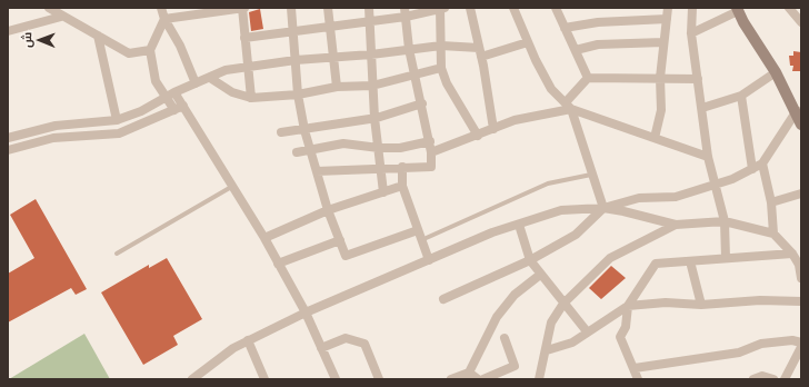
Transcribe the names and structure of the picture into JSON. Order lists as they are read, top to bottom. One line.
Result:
{"north":"left"}
